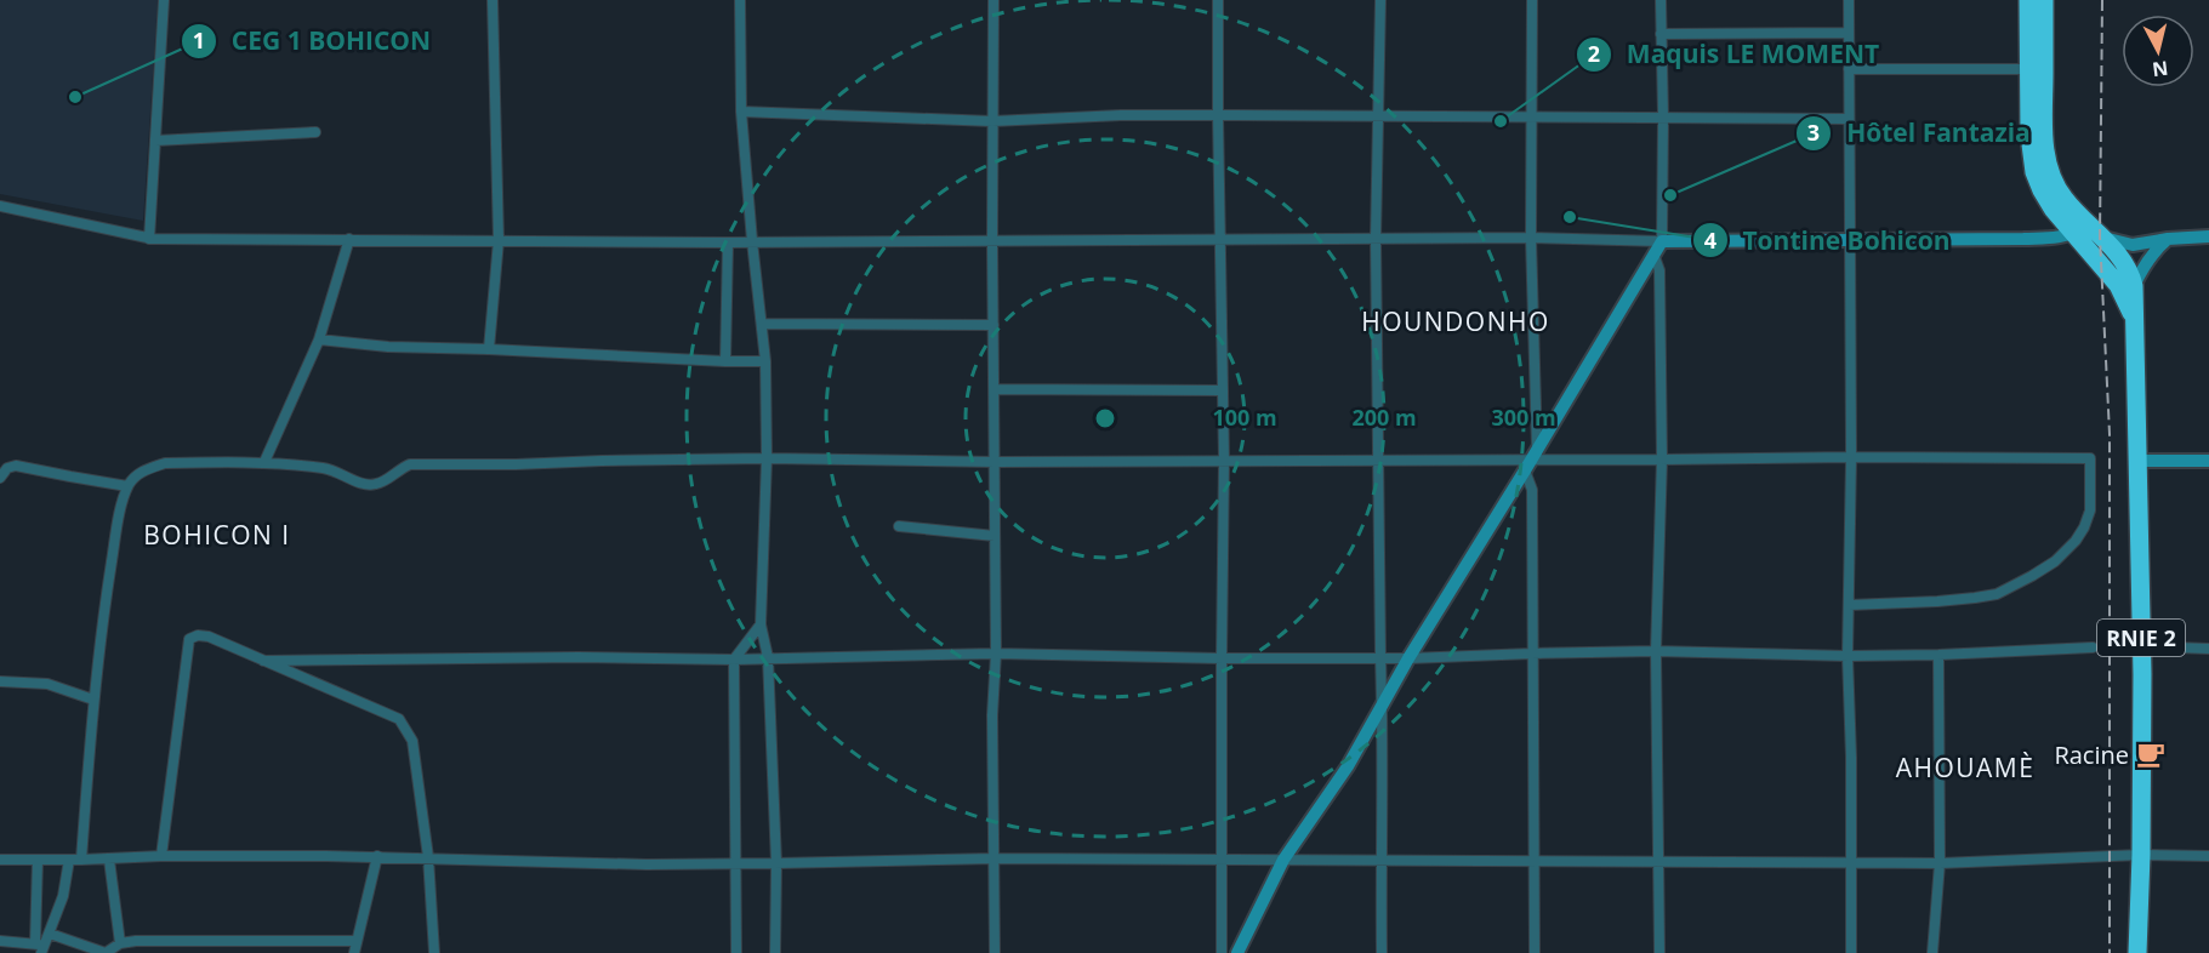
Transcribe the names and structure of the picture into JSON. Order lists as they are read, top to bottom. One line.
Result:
{"streets":{"highway":["RNIE 2"]},"districts":["HOUNDONHO","BOHICON I","AHOUAMÈ"],"places":{"other":["CEG 1 BOHICON","Maquis LE MOMENT","Hôtel Fantazia","Tontine Bohicon"],"cafe":["Racine"]},"north":"bottom","rings":["100 m","200 m","300 m"]}
